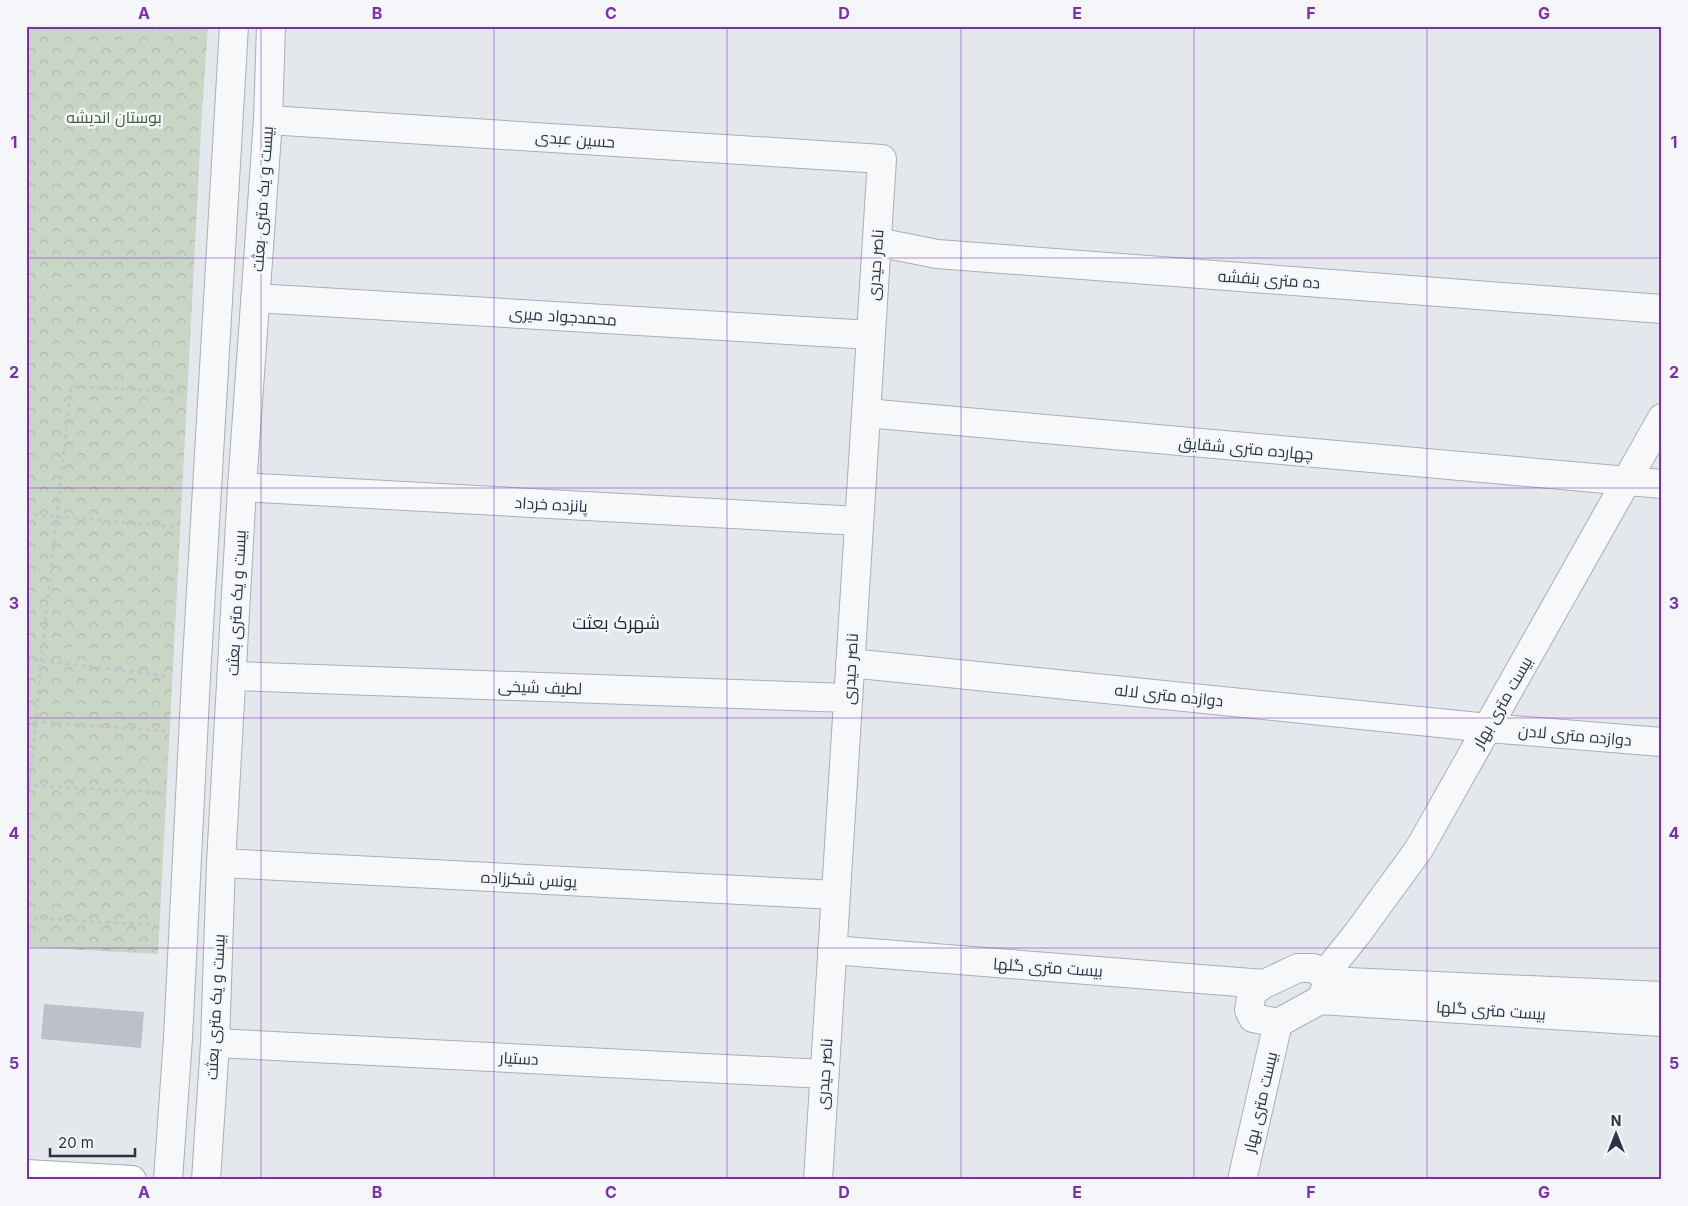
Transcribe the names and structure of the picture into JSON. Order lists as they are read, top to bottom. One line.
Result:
{"streets":{"street":["حسین عبدی","بیست و یک متری بعثت","ناصر حیدری","ده متری بنفشه","محمدجواد میری","چهارده متری شقایق","پانزده خرداد","لطیف شیخی","دوازده متری لاله","بیست متری بهار","دوازده متری لادن","یونس شکرزاده","بیست متری گلها","دستیار"]},"crossings":[["حسین عبدی","بیست و یک متری بعثت"],["حسین عبدی","ناصر حیدری"],["بیست و یک متری بعثت","محمدجواد میری"],["بیست و یک متری بعثت","پانزده خرداد"],["بیست و یک متری بعثت","لطیف شیخی"],["بیست و یک متری بعثت","یونس شکرزاده"],["بیست و یک متری بعثت","دستیار"],["ناصر حیدری","ده متری بنفشه"],["ناصر حیدری","محمدجواد میری"],["ناصر حیدری","چهارده متری شقایق"],["ناصر حیدری","پانزده خرداد"],["ناصر حیدری","لطیف شیخی"],["ناصر حیدری","دوازده متری لاله"],["ناصر حیدری","یونس شکرزاده"],["ناصر حیدری","بیست متری گلها"],["ناصر حیدری","دستیار"],["چهارده متری شقایق","بیست متری بهار"],["دوازده متری لاله","بیست متری بهار"],["دوازده متری لاله","دوازده متری لادن"],["بیست متری بهار","دوازده متری لادن"],["بیست متری بهار","بیست متری گلها"]],"districts":["شهرک بعثت"],"parks":["بوستان اندیشه"],"scale_bar":"20 m","north":"top","grid":{"columns":["A","B","C","D","E","F","G"],"rows":["1","2","3","4","5"]}}
